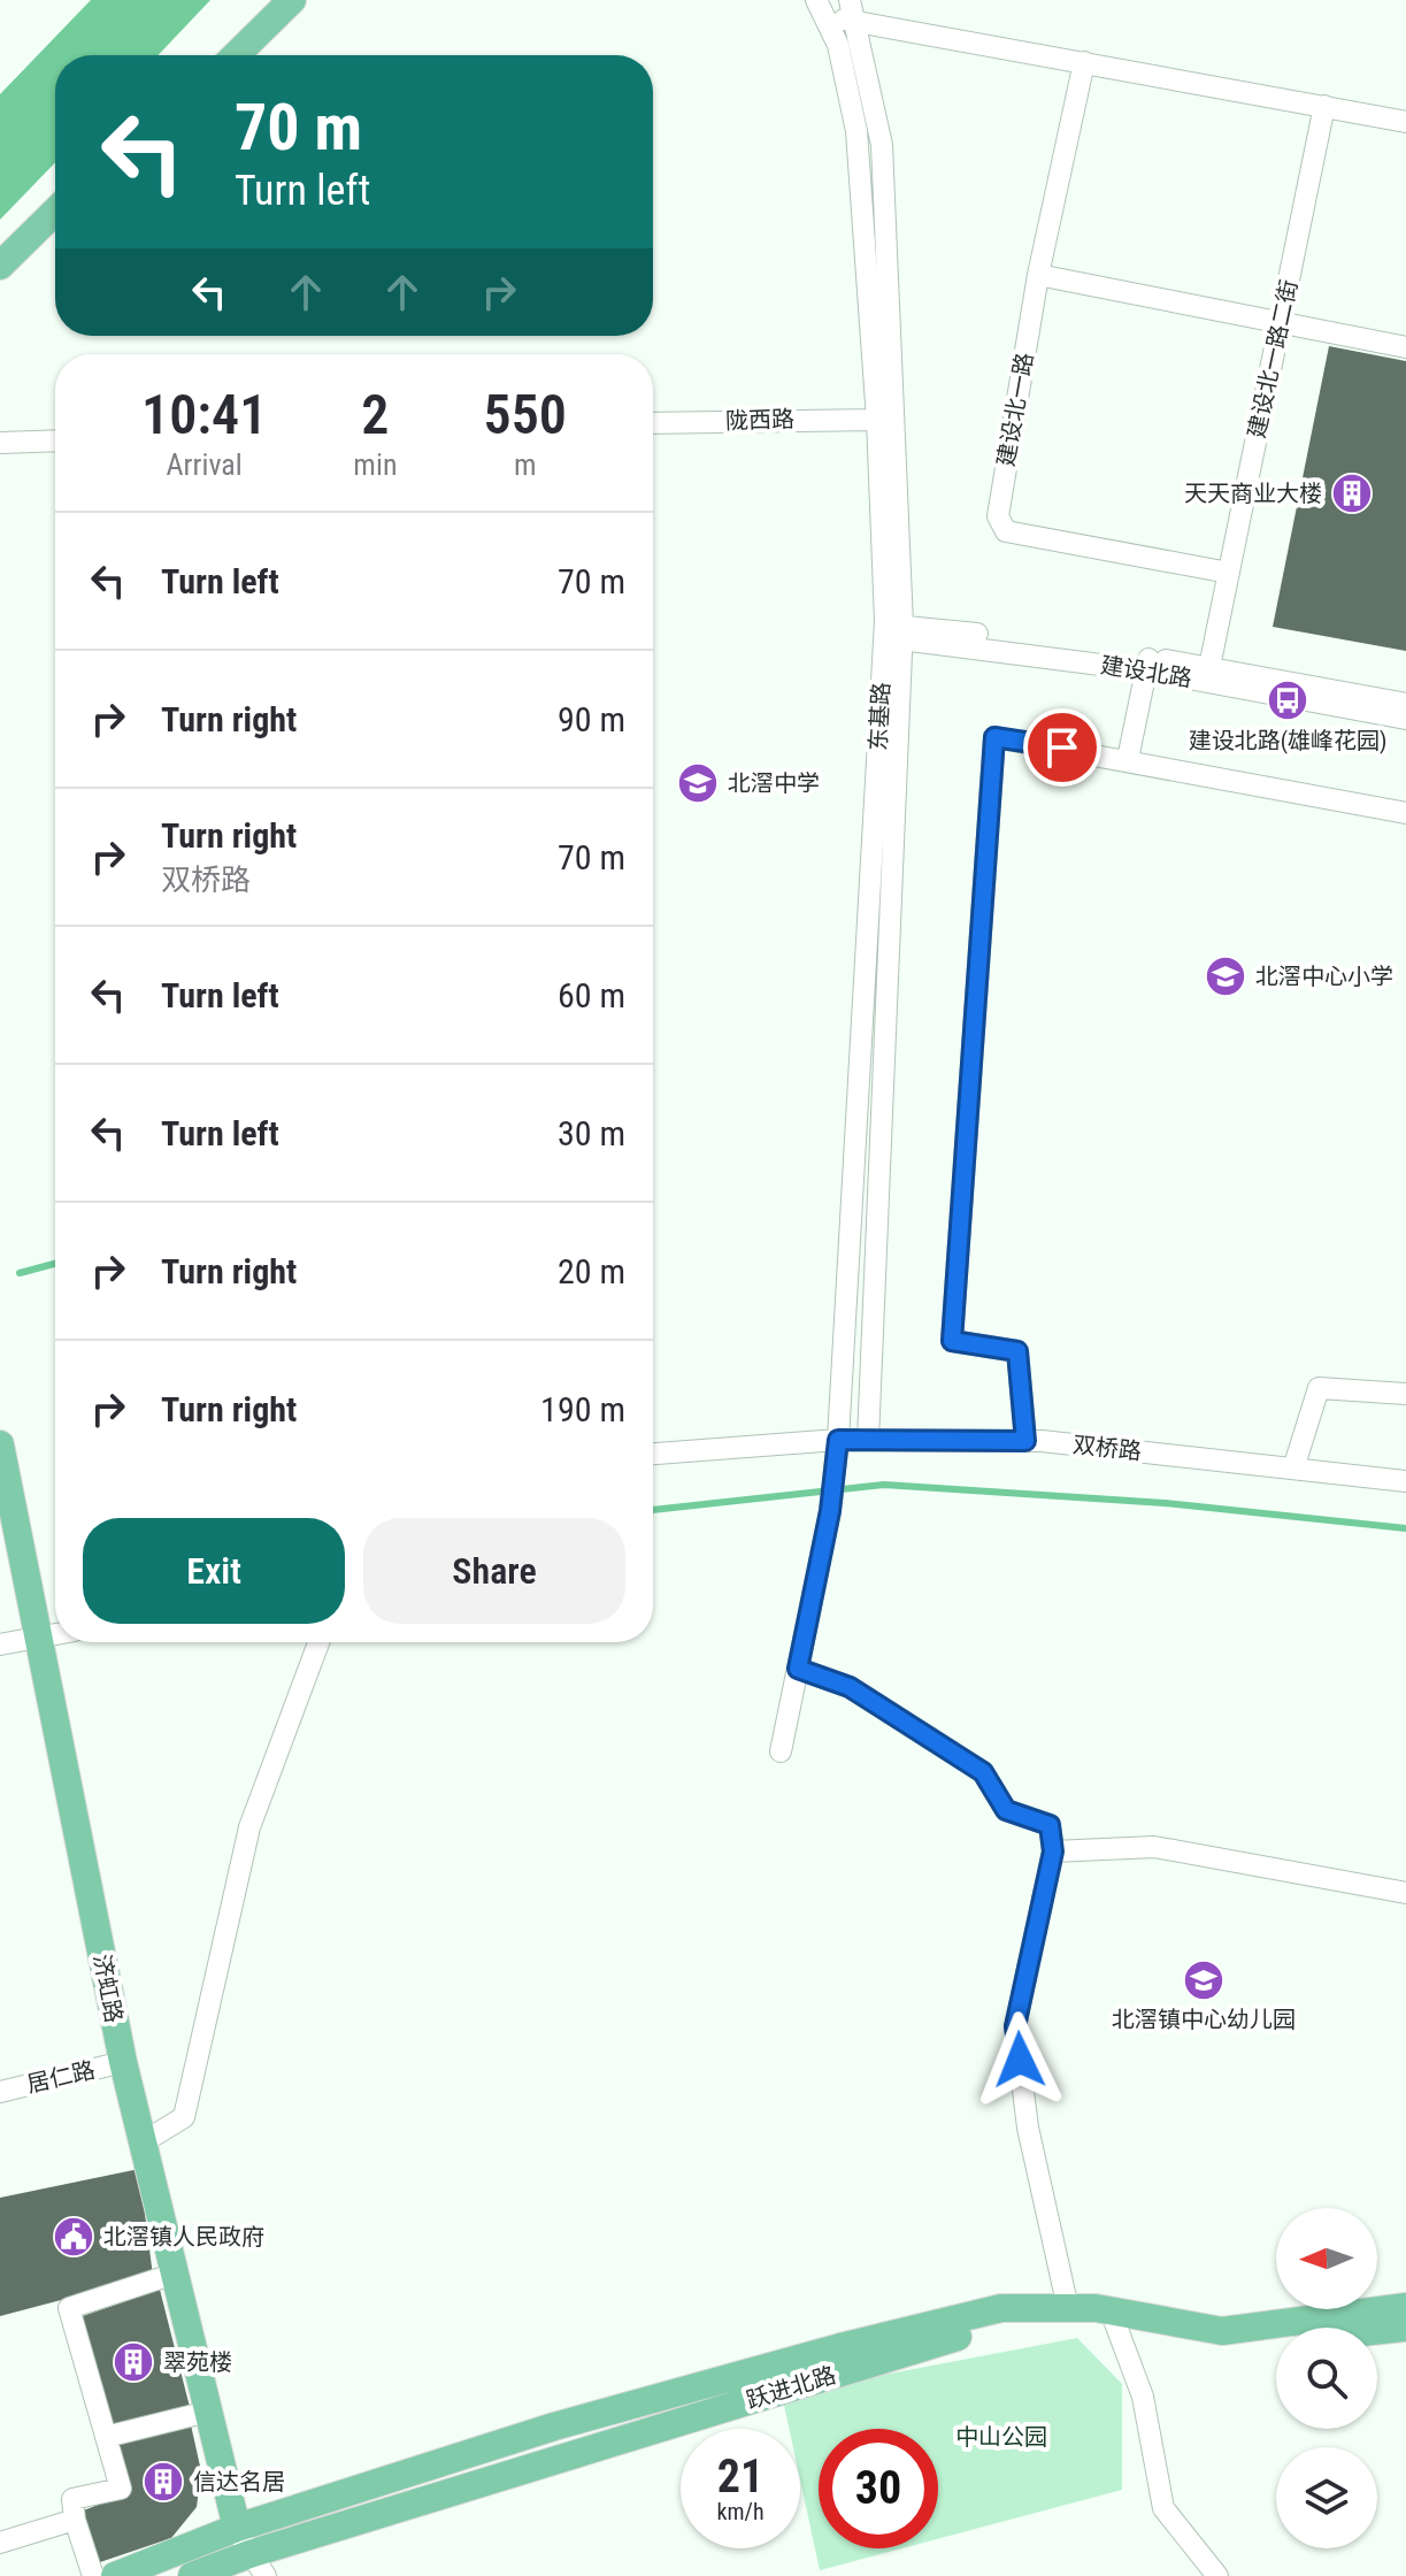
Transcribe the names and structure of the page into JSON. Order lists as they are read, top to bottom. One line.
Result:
{"streets":{"main road":["济虹路","跃进北路"],"street":["建设北一路二街","建设北一路","陇西路","建设北路","东基路","双桥路","居仁路"]},"crossings":[["建设北一路二街","建设北一路"],["建设北一路二街","建设北路"],["陇西路","东基路"],["建设北路","东基路"],["东基路","双桥路"],["济虹路","居仁路"],["济虹路","跃进北路"]],"parks":["中山公园"],"places":{"building":["天天商业大楼","翠苑楼","信达名居"],"bus stop":["建设北路(雄峰花园)"],"school or university":["北滘中学","北滘中心小学","北滘镇中心幼儿园"],"public building":["北滘镇人民政府"]},"north":"left","page":{"turn":["70 m","Turn left"],"eta":["10:41","Arrival","2","min","550","m"],"list":[{"name":"Turn left","value":"70 m"},{"name":"Turn right","value":"90 m"},{"name":"Turn right","note":"双桥路","value":"70 m"},{"name":"Turn left","value":"60 m"},{"name":"Turn left","value":"30 m"},{"name":"Turn right","value":"20 m"},{"name":"Turn right","value":"190 m"}],"buttons":["Exit","Share"],"speed":"21 km/h","limit":"30"}}
